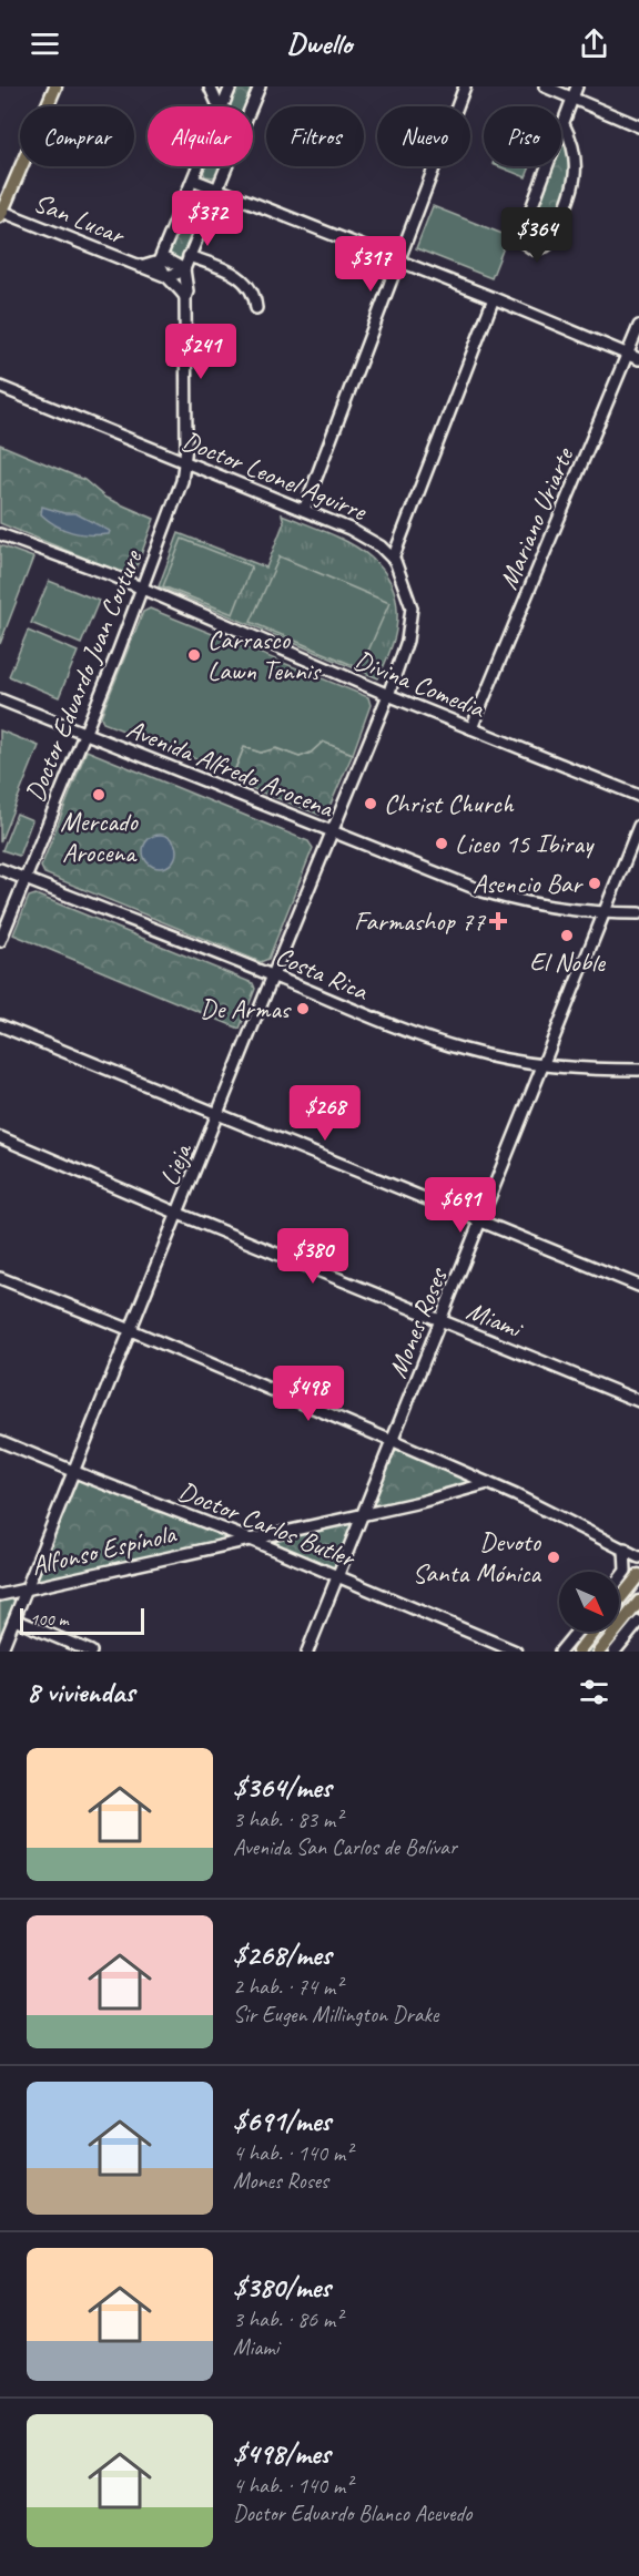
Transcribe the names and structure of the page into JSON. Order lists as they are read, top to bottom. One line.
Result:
{"streets":{"street":["San Lucar","Doctor Leonel Aguirre","Mariano Uriarte","Doctor Eduardo Juan Couture","Divina Comedia","Avenida Alfredo Arocena","Costa Rica","Lieja","Miami","Mones Roses","Doctor Carlos Butler","Alfonso Espínola"]},"crossings":[["Doctor Leonel Aguirre","Doctor Eduardo Juan Couture"],["Doctor Leonel Aguirre","Divina Comedia"],["Doctor Leonel Aguirre","Lieja"],["Mariano Uriarte","Divina Comedia"],["Doctor Eduardo Juan Couture","Divina Comedia"],["Doctor Eduardo Juan Couture","Avenida Alfredo Arocena"],["Doctor Eduardo Juan Couture","Costa Rica"],["Divina Comedia","Lieja"],["Avenida Alfredo Arocena","Lieja"],["Avenida Alfredo Arocena","Mones Roses"],["Costa Rica","Lieja"],["Costa Rica","Mones Roses"],["Lieja","Miami"],["Lieja","Doctor Carlos Butler"],["Lieja","Alfonso Espínola"],["Miami","Mones Roses"],["Mones Roses","Doctor Carlos Butler"],["Mones Roses","Alfonso Espínola"],["Doctor Carlos Butler","Alfonso Espínola"]],"places":{"other":["Carrasco Lawn Tennis","Mercado Arocena","Christ Church","Liceo 15 Ibiray","Asencio Bar","El Noble","De Armas","Devoto Santa Mónica"],"health":["Farmashop 77"]},"scale_bar":"100 m","north":"bottom right","page":{"header":"Dwello","chip":["Comprar","Alquilar","Filtros","Nuevo","Piso"],"price":["$372","$364","$317","$241","$268","$691","$380","$498"],"scale":"100 m","heading":"8 viviendas","list":[{"name":"$364/mes","note":"3 hab. · 83 m² · Avenida San Carlos de Bolívar"},{"name":"$268/mes","note":"2 hab. · 74 m² · Sir Eugen Millington Drake"},{"name":"$691/mes","note":"4 hab. · 140 m² · Mones Roses"},{"name":"$380/mes","note":"3 hab. · 86 m² · Miami"},{"name":"$498/mes","note":"4 hab. · 140 m² · Doctor Eduardo Blanco Acevedo"}]}}
